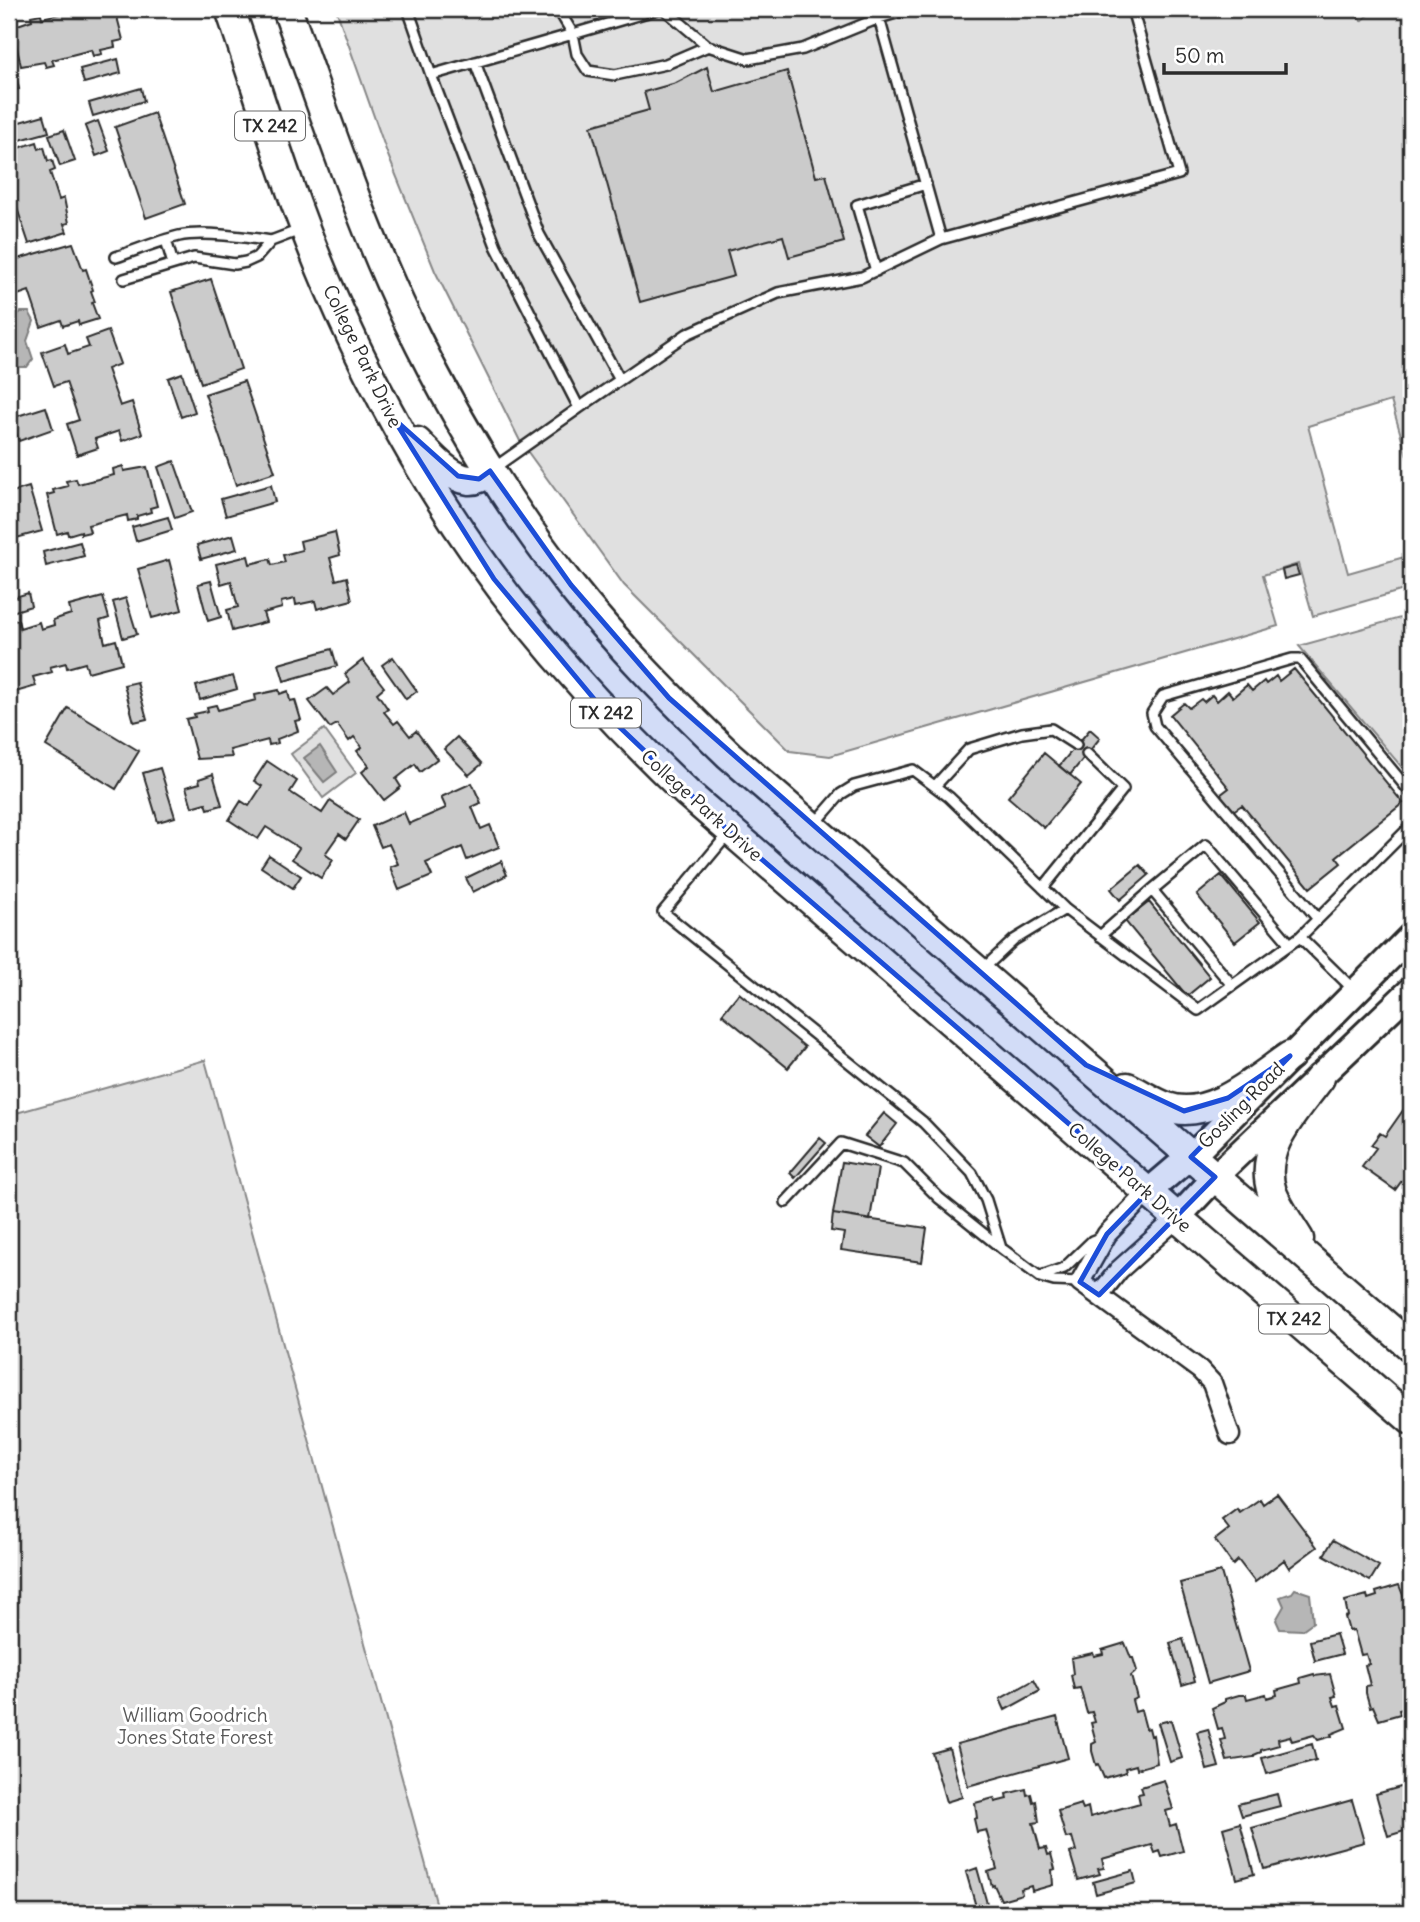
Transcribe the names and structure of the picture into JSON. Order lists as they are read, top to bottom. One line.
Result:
{"streets":{"main road":["TX 242","College Park Drive","Gosling Road"]},"crossings":[["TX 242","Gosling Road"],["College Park Drive","Gosling Road"]],"parks":["William Goodrich Jones State Forest"],"scale_bar":"50 m"}
